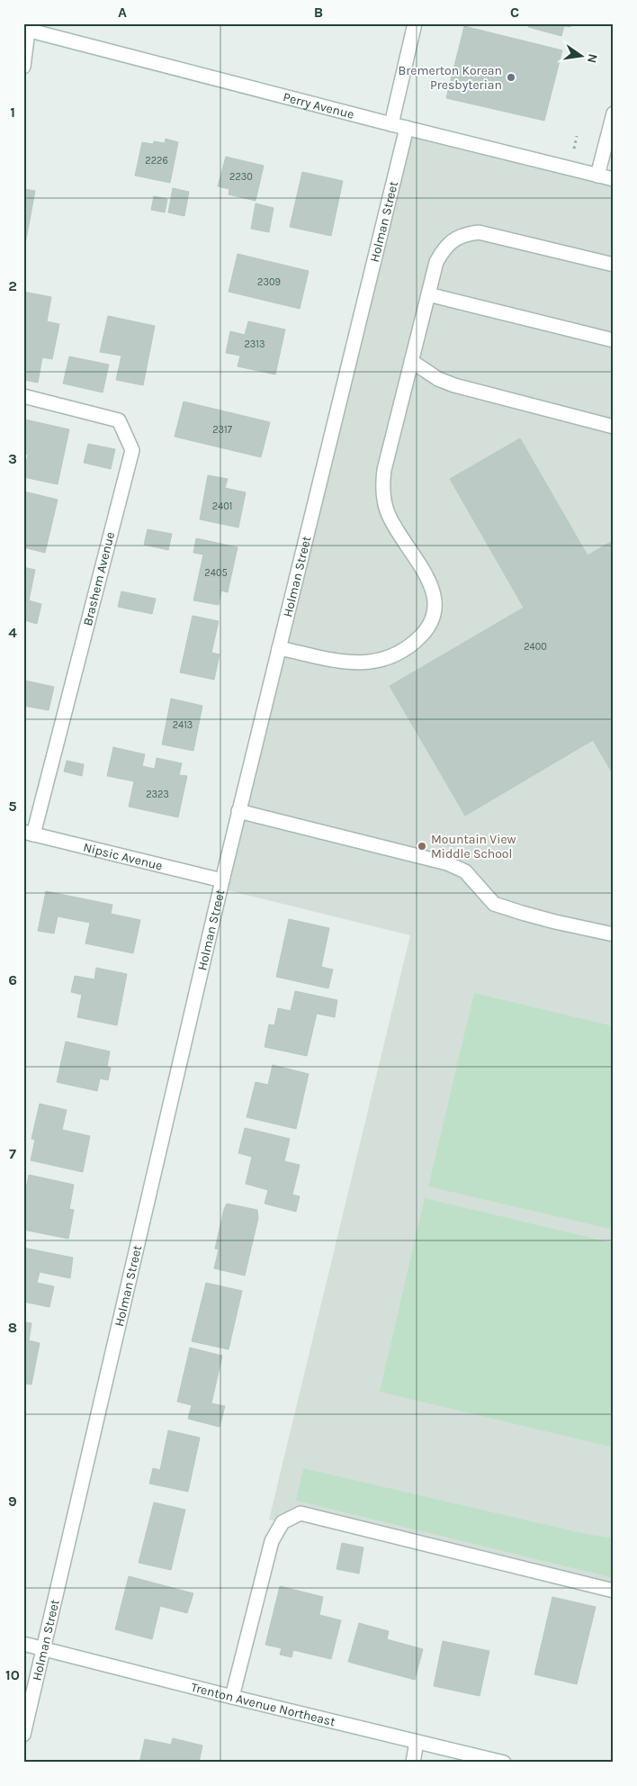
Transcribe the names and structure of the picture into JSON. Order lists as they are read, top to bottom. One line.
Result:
{"streets":{"street":["Perry Avenue","Holman Street","Brashem Avenue","Nipsic Avenue","Trenton Avenue Northeast"]},"crossings":[["Perry Avenue","Holman Street"],["Holman Street","Nipsic Avenue"],["Holman Street","Trenton Avenue Northeast"],["Brashem Avenue","Nipsic Avenue"]],"places":["Bremerton Korean Presbyterian","Mountain View Middle School"],"house_numbers":["2226","2230","2309","2313","2317","2401","2405","2400","2413","2323"],"north":"right","grid":{"columns":["A","B","C"],"rows":["1","2","3","4","5","6","7","8","9","10"]}}
